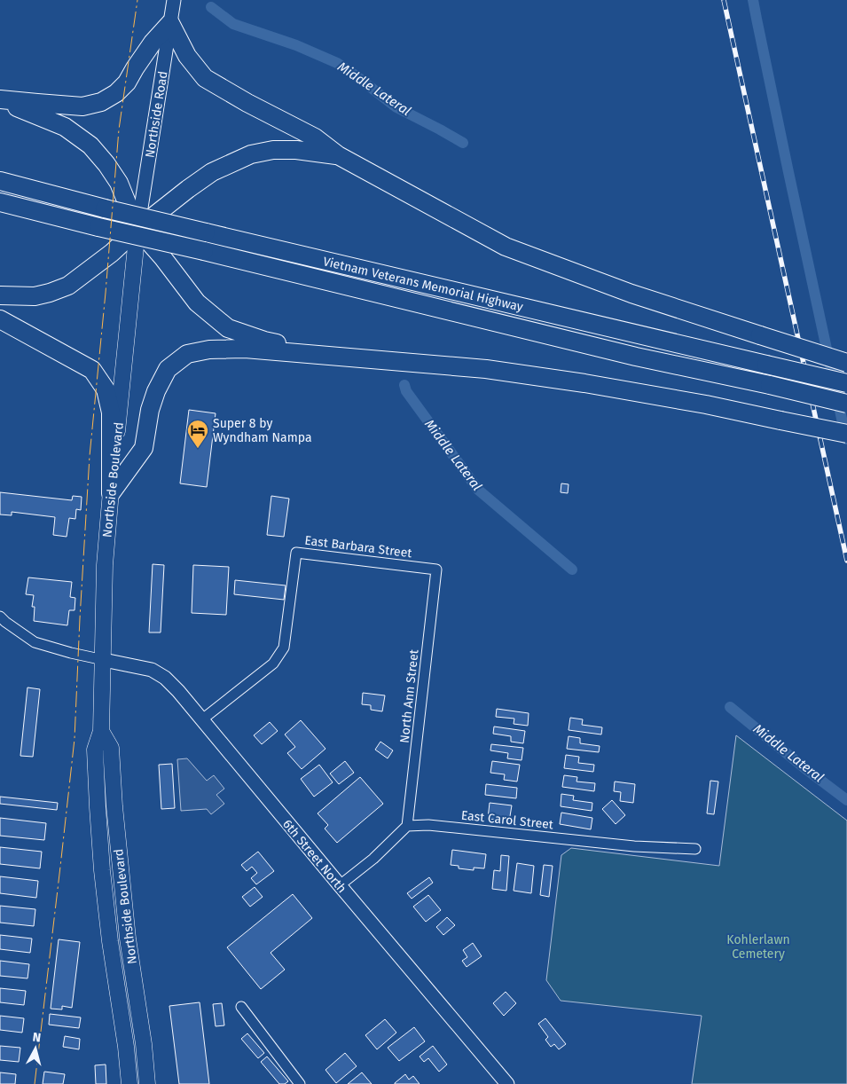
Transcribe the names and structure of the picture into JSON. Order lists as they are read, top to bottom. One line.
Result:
{"streets":{"highway":["Vietnam Veterans Memorial Highway"],"main road":["Northside Boulevard"],"street":["Northside Road","East Barbara Street","North Ann Street","East Carol Street","6th Street North"]},"crossings":[["Northside Road","Northside Boulevard"],["Northside Boulevard","6th Street North"],["East Barbara Street","North Ann Street"],["East Barbara Street","6th Street North"],["North Ann Street","East Carol Street"]],"water":["Middle Lateral"],"parks":["Kohlerlawn Cemetery"],"places":{"hotel":["Super 8 by Wyndham Nampa"]},"north":"top"}
